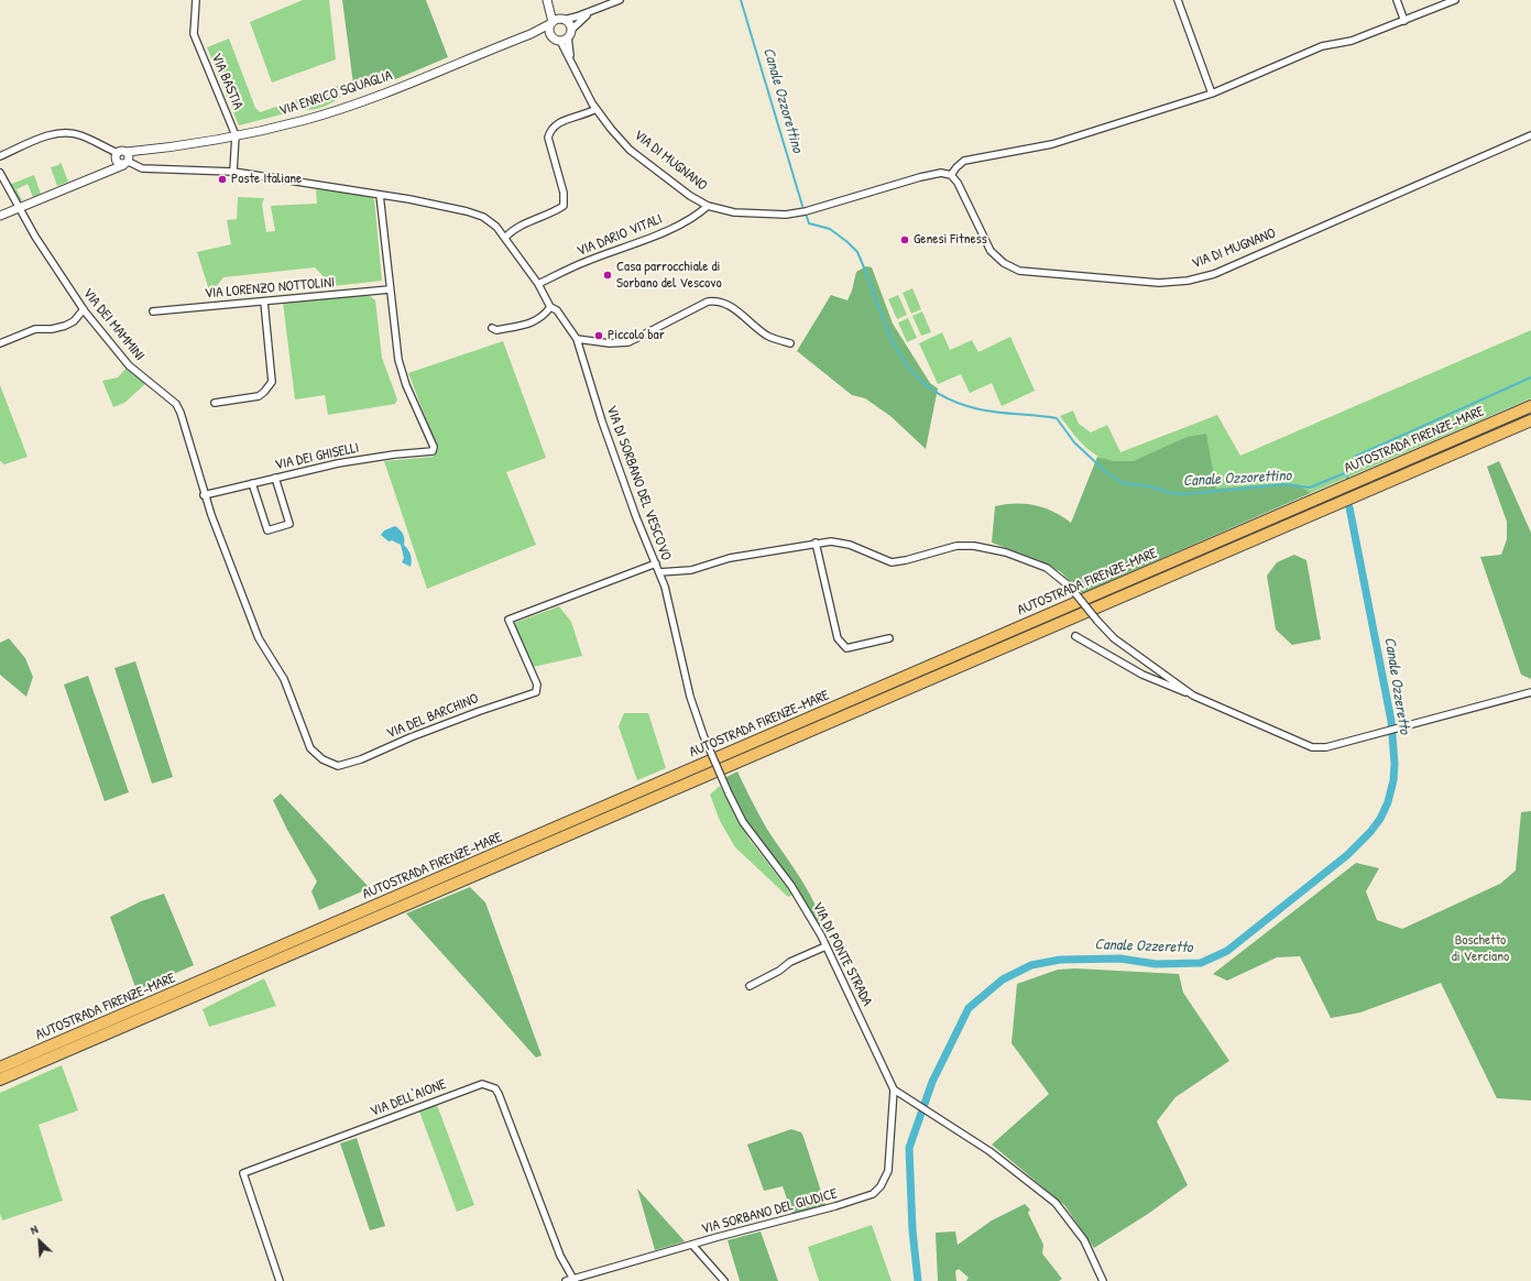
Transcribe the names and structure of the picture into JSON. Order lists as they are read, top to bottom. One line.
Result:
{"streets":{"highway":["AUTOSTRADA FIRENZE-MARE"],"street":["VIA BASTIA","VIA ENRICO SQUAGLIA","VIA DI MUGNANO","VIA DARIO VITALI","VIA LORENZO NOTTOLINI","VIA DEI MAMMINI","VIA DEI GHISELLI","VIA DI SORBANO DEL VESCOVO","VIA DEL BARCHINO","VIA DI PONTE STRADA","VIA DELL'AIONE","VIA SORBANO DEL GIUDICE"]},"crossings":[["VIA BASTIA","VIA ENRICO SQUAGLIA"],["VIA DI MUGNANO","VIA DARIO VITALI"],["VIA DARIO VITALI","VIA DI SORBANO DEL VESCOVO"],["VIA LORENZO NOTTOLINI","VIA DEI GHISELLI"],["VIA DEI MAMMINI","VIA DEI GHISELLI"],["VIA DEI MAMMINI","VIA DEL BARCHINO"],["VIA DI SORBANO DEL VESCOVO","VIA DEL BARCHINO"],["VIA DI SORBANO DEL VESCOVO","VIA DI PONTE STRADA"],["VIA DI PONTE STRADA","VIA SORBANO DEL GIUDICE"],["VIA DELL'AIONE","VIA SORBANO DEL GIUDICE"]],"water":["Canale Ozzorettino","Canale Ozzeretto"],"parks":["Boschetto di Verciano"],"places":["Poste Italiane","Genesi Fitness","Casa parrocchiale di Sorbano del Vescovo","Piccolo bar"],"north":"top left"}
